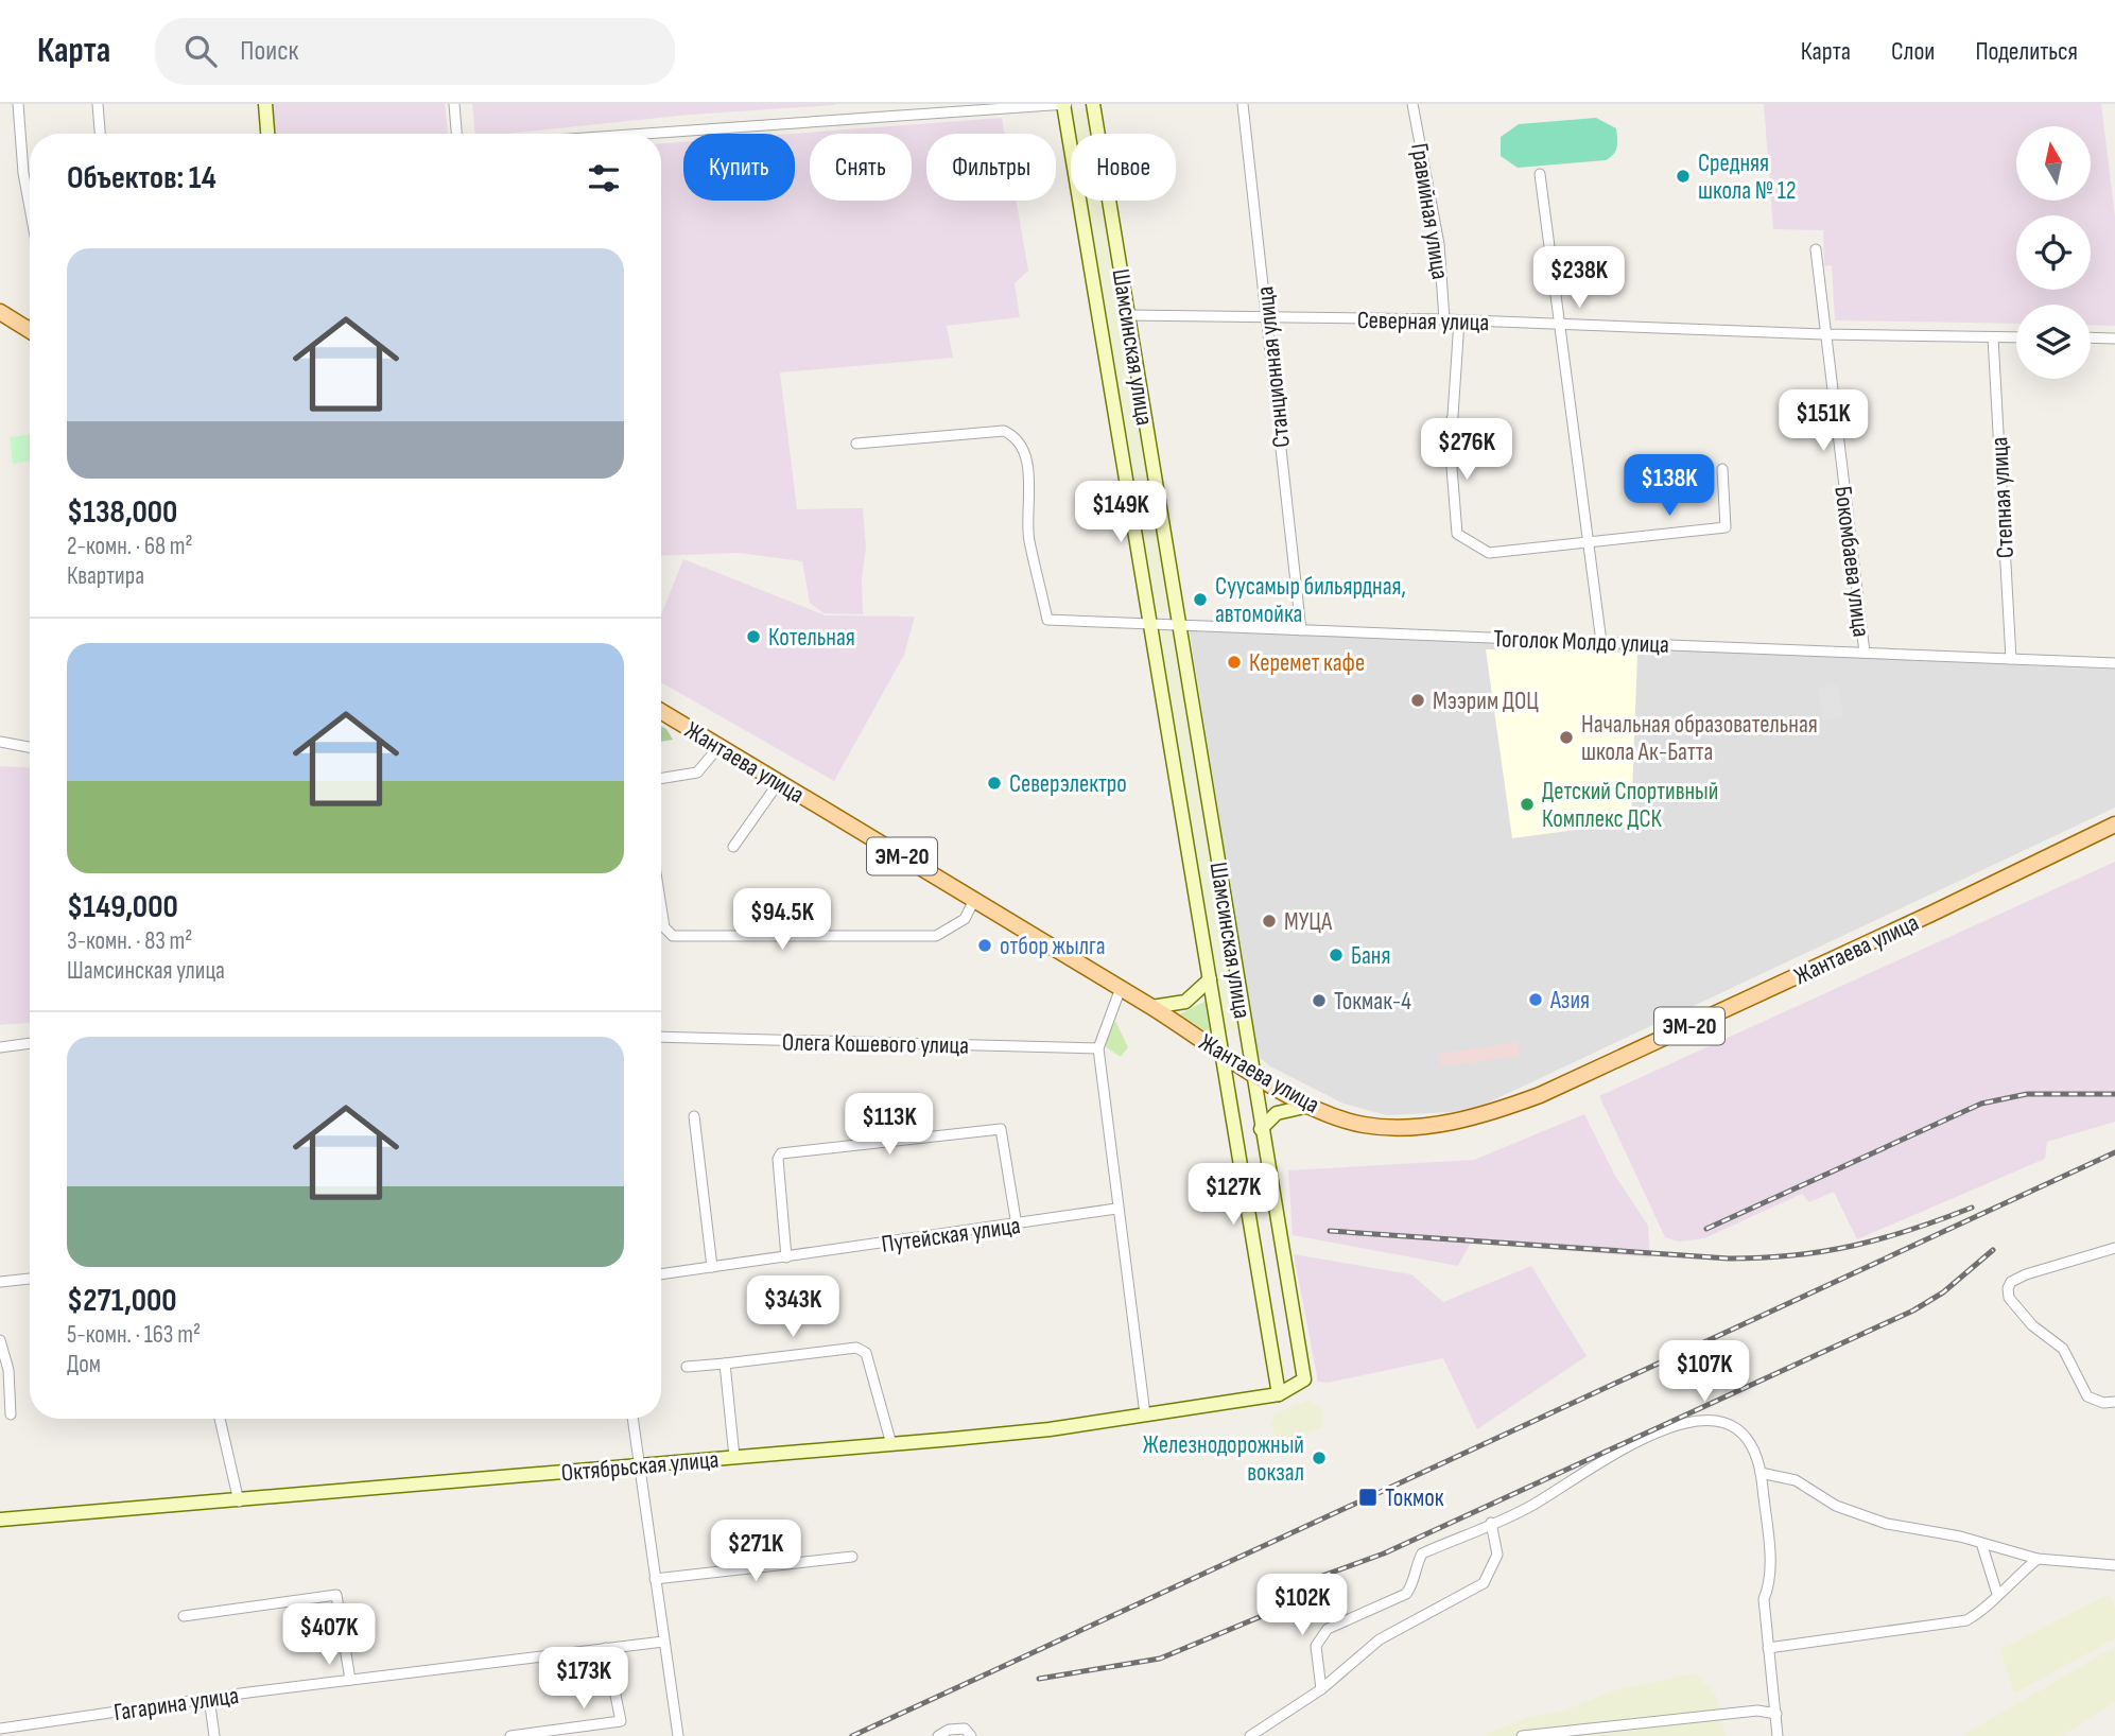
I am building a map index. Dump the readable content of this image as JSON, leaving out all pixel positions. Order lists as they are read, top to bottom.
{
  "streets": {
    "main road": ["Жантаева улица", "ЭМ-20"],
    "street": [
      "Гравийная улица",
      "Северная улица",
      "Шамсинская улица",
      "Станционная улица",
      "Степная улица",
      "Бокомбаева улица",
      "Тоголок Молдо улица",
      "Олега Кошевого улица",
      "Путейская улица",
      "Октябрьская улица",
      "Гагарина улица"
    ]
  },
  "crossings": [
    ["Гравийная улица", "Северная улица"],
    ["Северная улица", "Шамсинская улица"],
    ["Северная улица", "Станционная улица"],
    ["Северная улица", "Степная улица"],
    ["Северная улица", "Бокомбаева улица"],
    ["Шамсинская улица", "Тоголок Молдо улица"],
    ["Шамсинская улица", "Жантаева улица"],
    ["Шамсинская улица", "Октябрьская улица"],
    ["Станционная улица", "Тоголок Молдо улица"],
    ["Степная улица", "Тоголок Молдо улица"],
    ["Бокомбаева улица", "Тоголок Молдо улица"]
  ],
  "places": {
    "other": [
      "Средняя школа № 12",
      "Суусамыр бильярдная, автомойка",
      "Котельная",
      "Керемет кафе",
      "Мээрим ДОЦ",
      "Начальная образовательная школа Ак-Батта",
      "Северэлектро",
      "Детский Спортивный Комплекс ДСК",
      "МУЦА",
      "отбор жылга",
      "Баня",
      "Азия",
      "Токмак-4",
      "Железнодорожный вокзал"
    ],
    "transit": ["Токмок"]
  },
  "north": "top",
  "page": {
    "header": "Карта",
    "search": "Поиск",
    "nav": ["Карта", "Слои", "Поделиться"],
    "chip": [
      "Купить",
      "Снять",
      "Фильтры",
      "Новое"
    ],
    "heading": "Объектов: 14",
    "list": [
      {
        "name": "$138,000",
        "note": "2-комн. · 68 m² · Квартира"
      },
      {
        "name": "$149,000",
        "note": "3-комн. · 83 m² · Шамсинская улица"
      },
      {
        "name": "$271,000",
        "note": "5-комн. · 163 m² · Дом"
      }
    ],
    "price": [
      "$238K",
      "$151K",
      "$276K",
      "$138K",
      "$149K",
      "$94.5K",
      "$113K",
      "$127K",
      "$343K",
      "$107K",
      "$271K",
      "$102K",
      "$407K",
      "$173K"
    ]
  }
}
